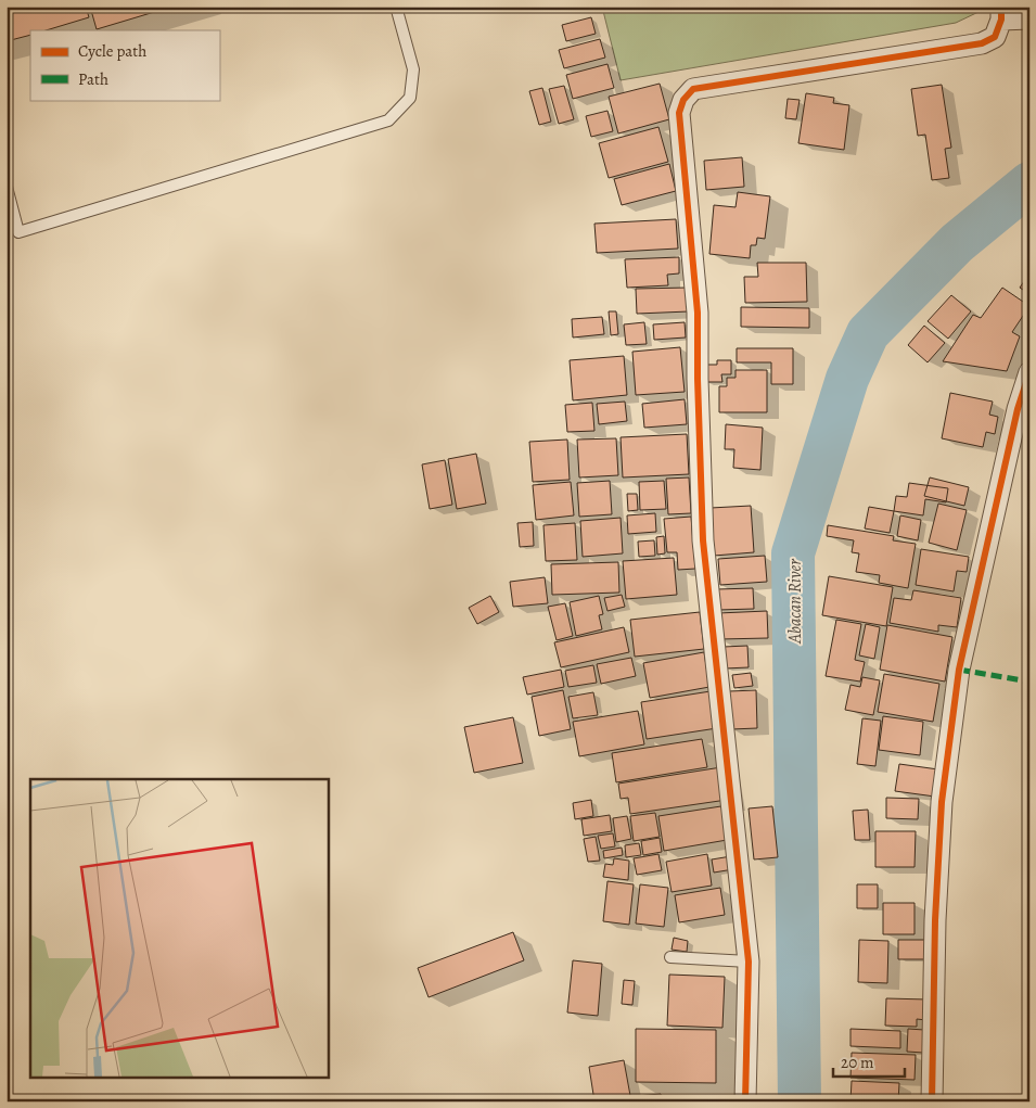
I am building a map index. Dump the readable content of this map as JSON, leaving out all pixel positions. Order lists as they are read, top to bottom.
{
  "water": ["Abacan River"],
  "legend": ["Cycle path", "Path"],
  "scale_bar": "20 m"
}
